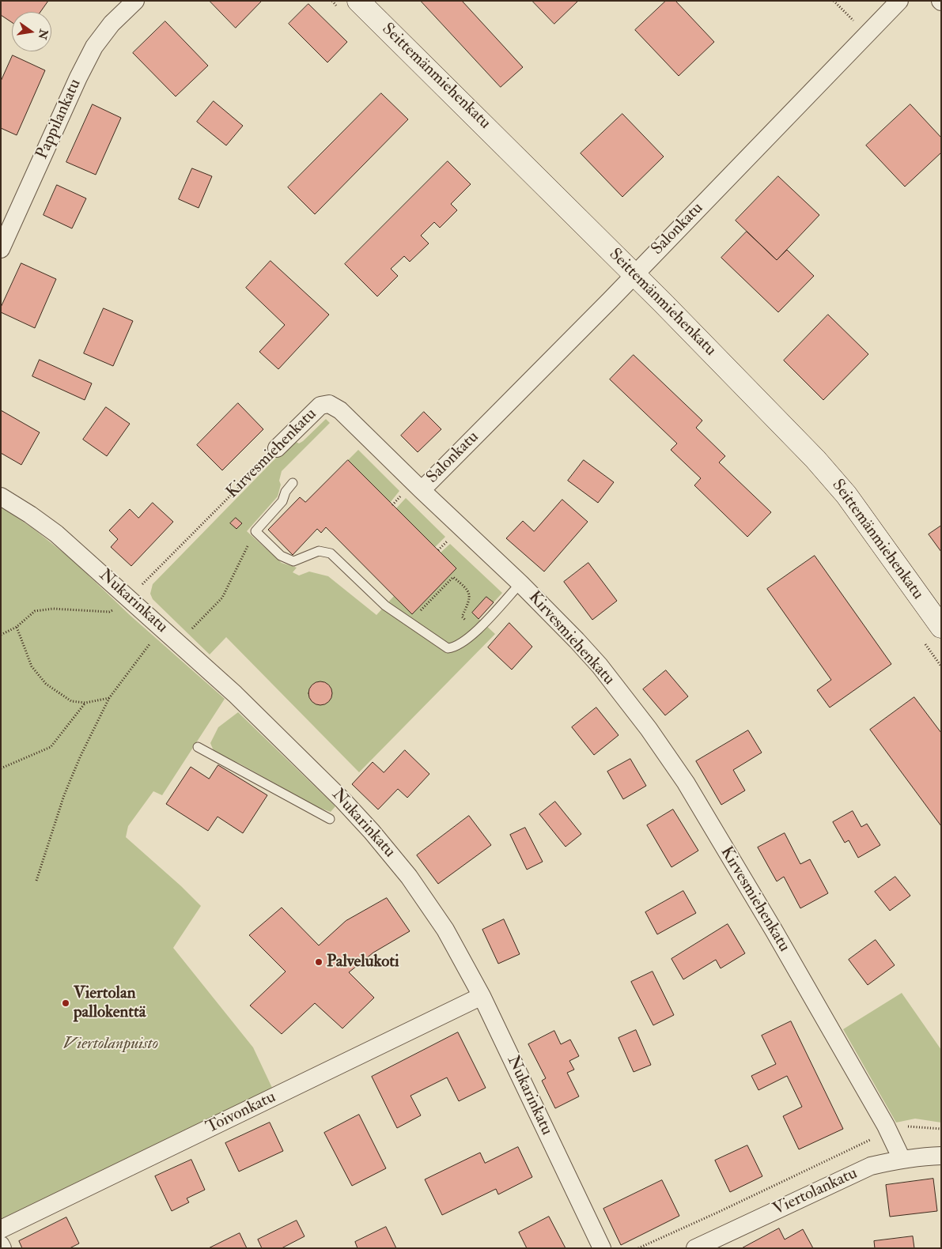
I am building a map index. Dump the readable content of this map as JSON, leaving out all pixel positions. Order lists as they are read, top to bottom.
{
  "streets": {
    "street": [
      "Seittemänmiehenkatu",
      "Pappilankatu",
      "Salonkatu",
      "Kirvesmiehenkatu",
      "Nukarinkatu",
      "Toivonkatu",
      "Viertolankatu"
    ]
  },
  "crossings": [
    ["Seittemänmiehenkatu", "Salonkatu"],
    ["Salonkatu", "Kirvesmiehenkatu"],
    ["Kirvesmiehenkatu", "Nukarinkatu"],
    ["Kirvesmiehenkatu", "Viertolankatu"],
    ["Nukarinkatu", "Toivonkatu"]
  ],
  "parks": ["Viertolanpuisto"],
  "places": ["Palvelukoti", "Viertolan pallokenttä"],
  "north": "right"
}
